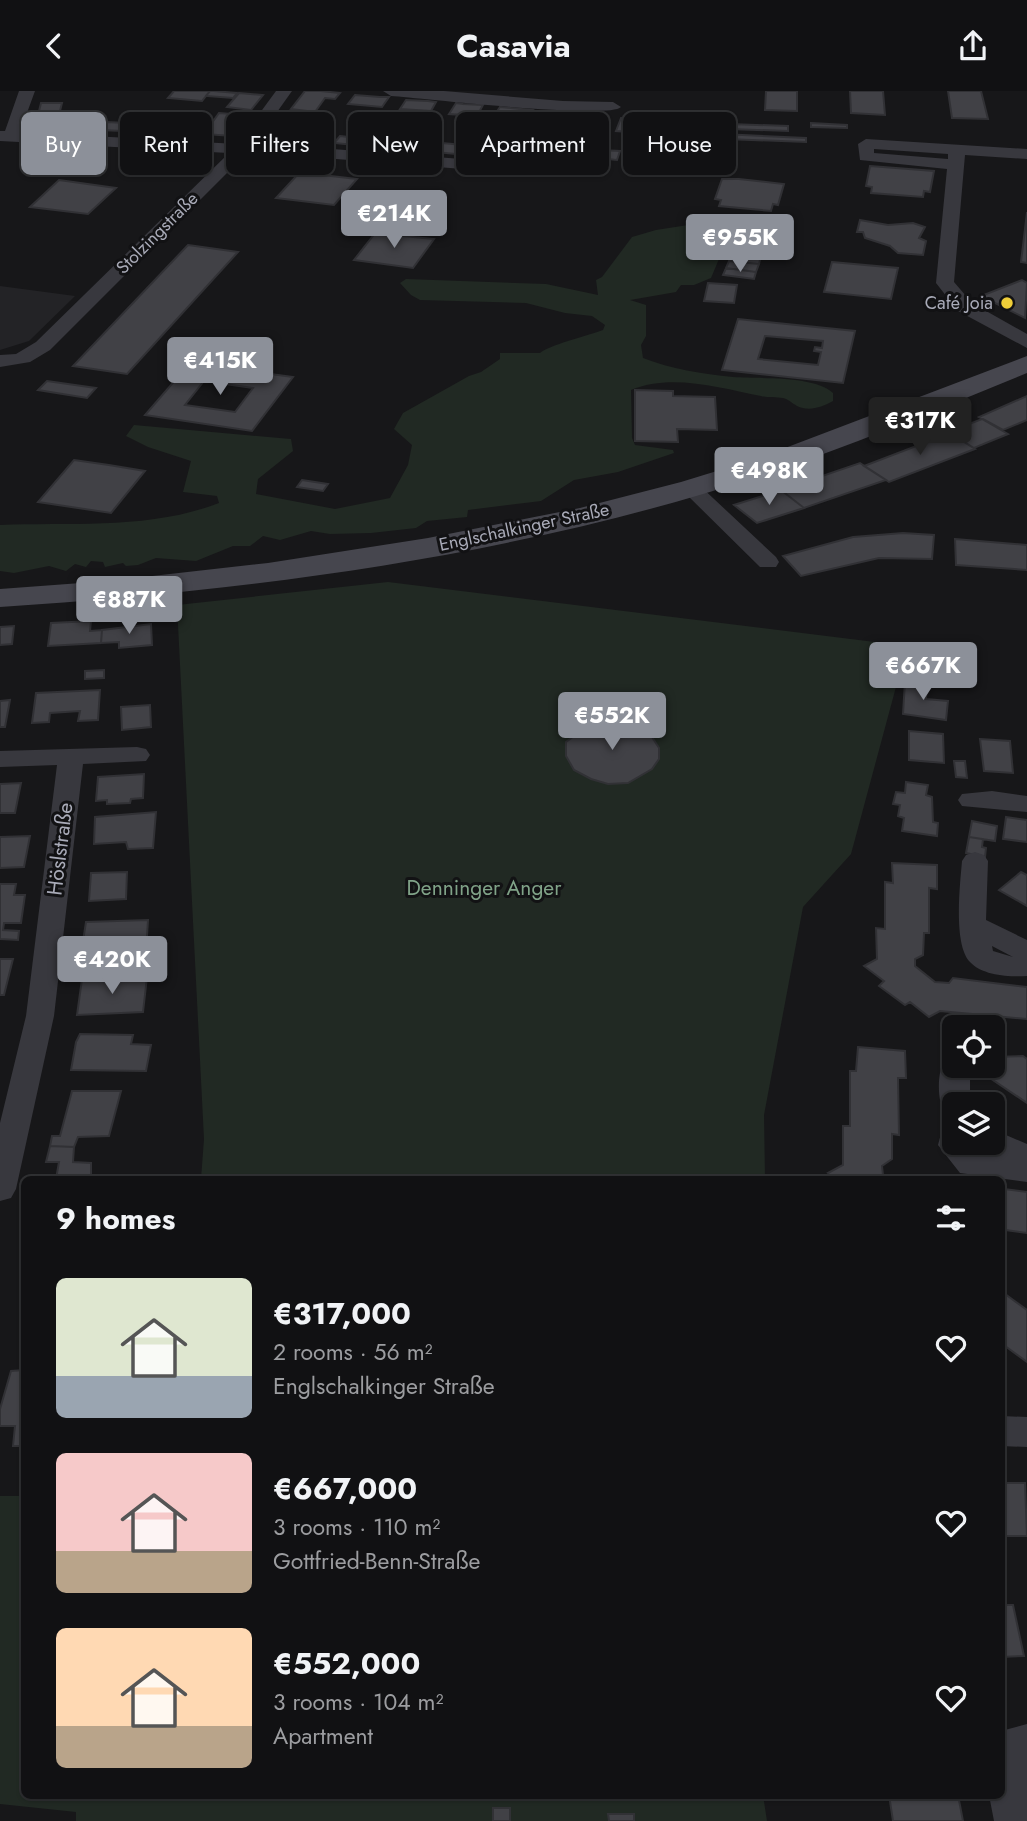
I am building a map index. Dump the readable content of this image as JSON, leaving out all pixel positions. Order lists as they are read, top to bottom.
{
  "streets": {
    "main road": ["Englschalkinger Straße"],
    "street": ["Stolzingstraße", "Höslstraße"]
  },
  "parks": ["Denninger Anger"],
  "places": ["Café Joia"],
  "page": {
    "header": "Casavia",
    "chip": [
      "Buy",
      "Rent",
      "Filters",
      "New",
      "Apartment",
      "House"
    ],
    "price": [
      "€214K",
      "€955K",
      "€415K",
      "€317K",
      "€498K",
      "€887K",
      "€667K",
      "€552K",
      "€420K"
    ],
    "heading": "9 homes",
    "list": [
      {
        "name": "€317,000",
        "note": "2 rooms · 56 m² · Englschalkinger Straße"
      },
      {
        "name": "€667,000",
        "note": "3 rooms · 110 m² · Gottfried-Benn-Straße"
      },
      {
        "name": "€552,000",
        "note": "3 rooms · 104 m² · Apartment"
      }
    ]
  }
}
